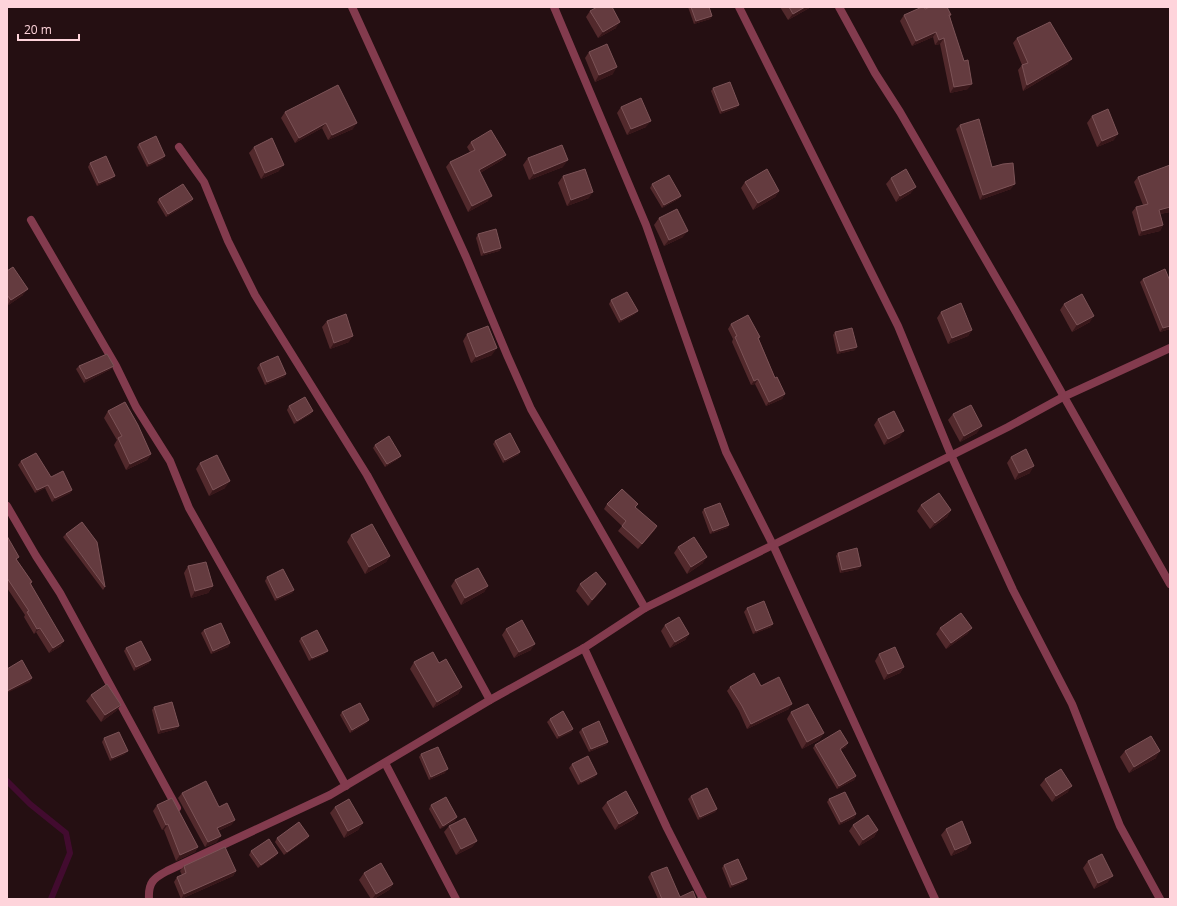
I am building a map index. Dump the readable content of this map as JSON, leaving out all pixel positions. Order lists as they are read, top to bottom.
{
  "scale_bar": "20 m"
}
